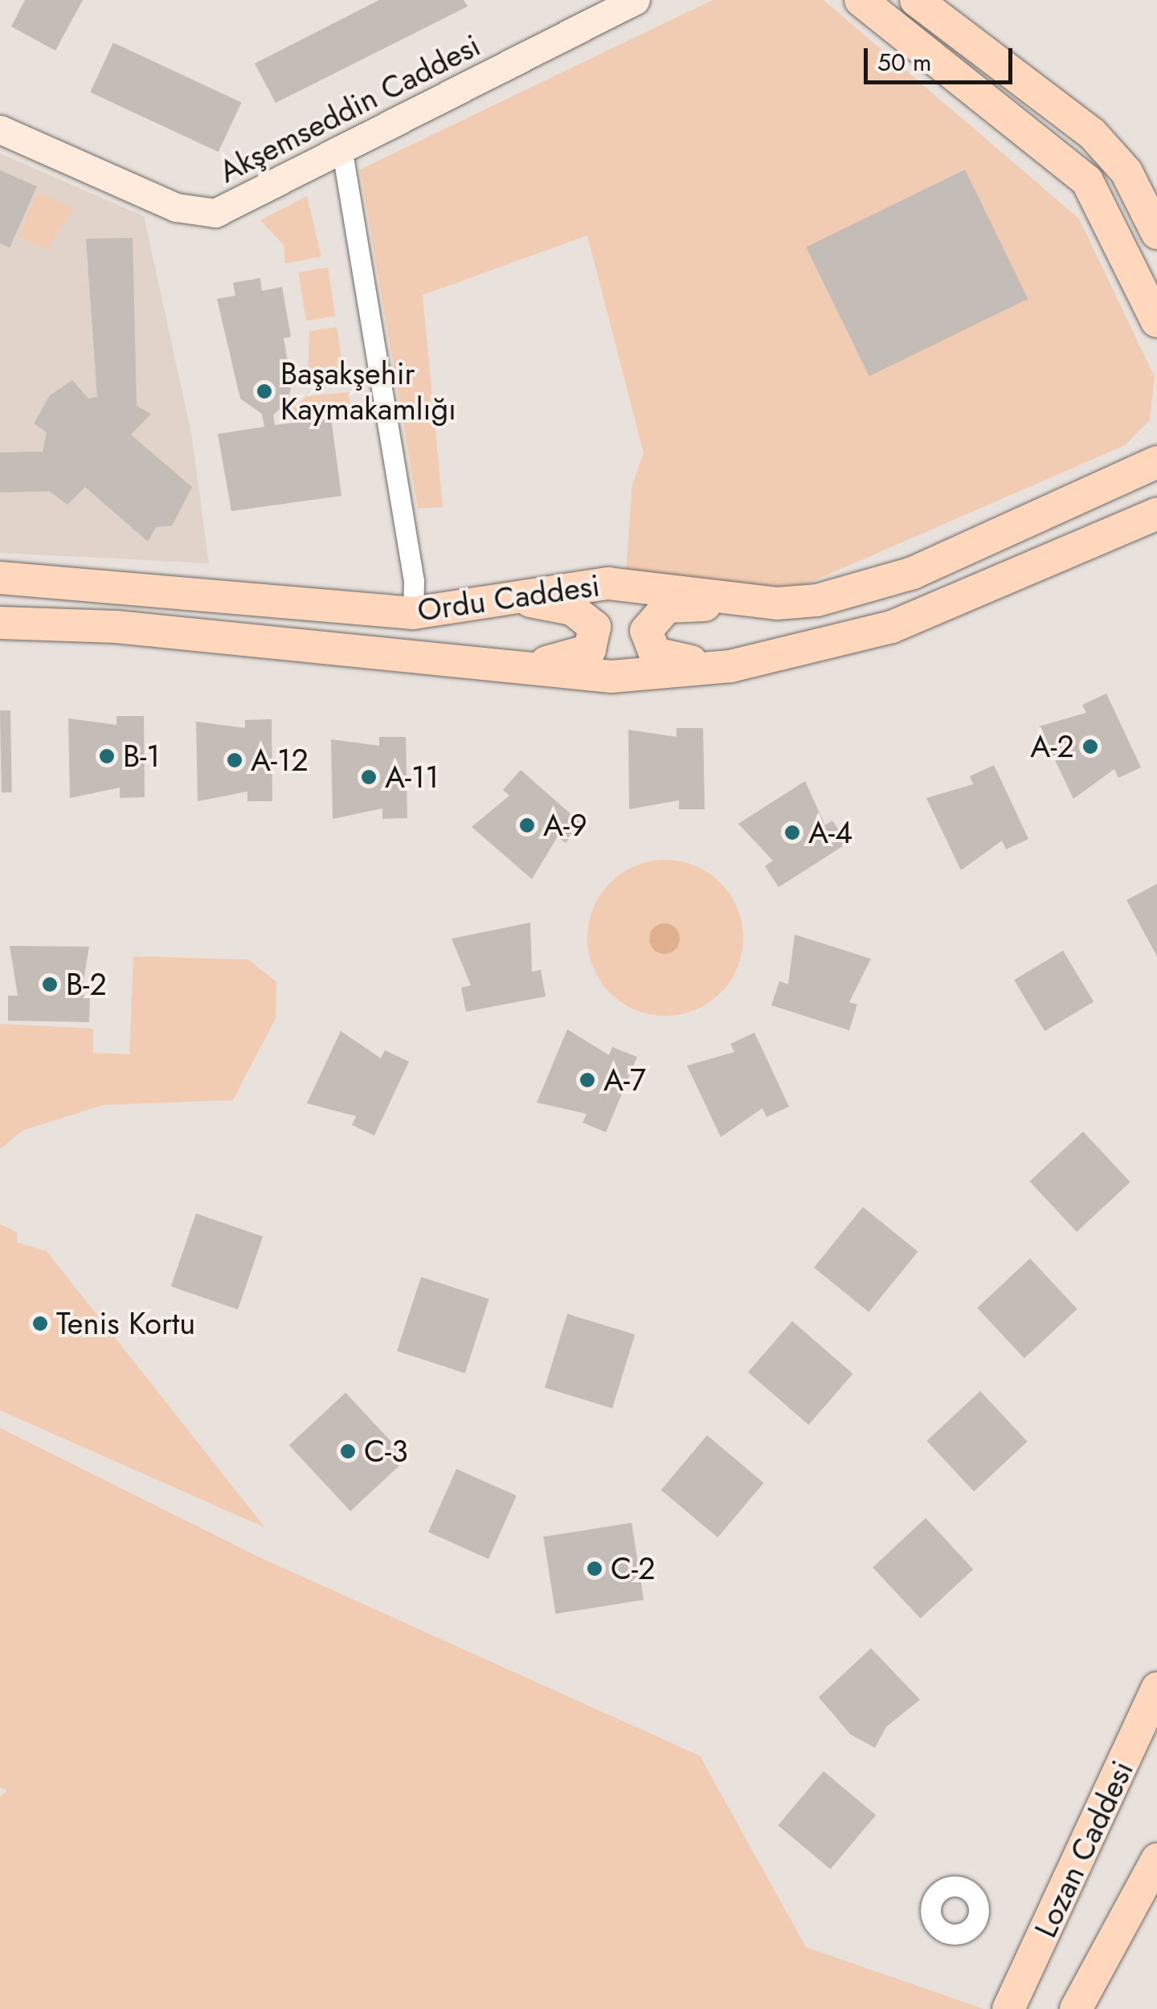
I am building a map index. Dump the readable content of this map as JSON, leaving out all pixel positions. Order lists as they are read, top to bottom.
{
  "streets": {
    "main road": ["Ordu Caddesi", "Lozan Caddesi"],
    "street": ["Akşemseddin Caddesi"]
  },
  "places": [
    "Başakşehir Kaymakamlığı",
    "A-2",
    "B-1",
    "A-12",
    "A-11",
    "A-9",
    "A-4",
    "B-2",
    "A-7",
    "Tenis Kortu",
    "C-3",
    "C-2"
  ],
  "scale_bar": "50 m"
}
